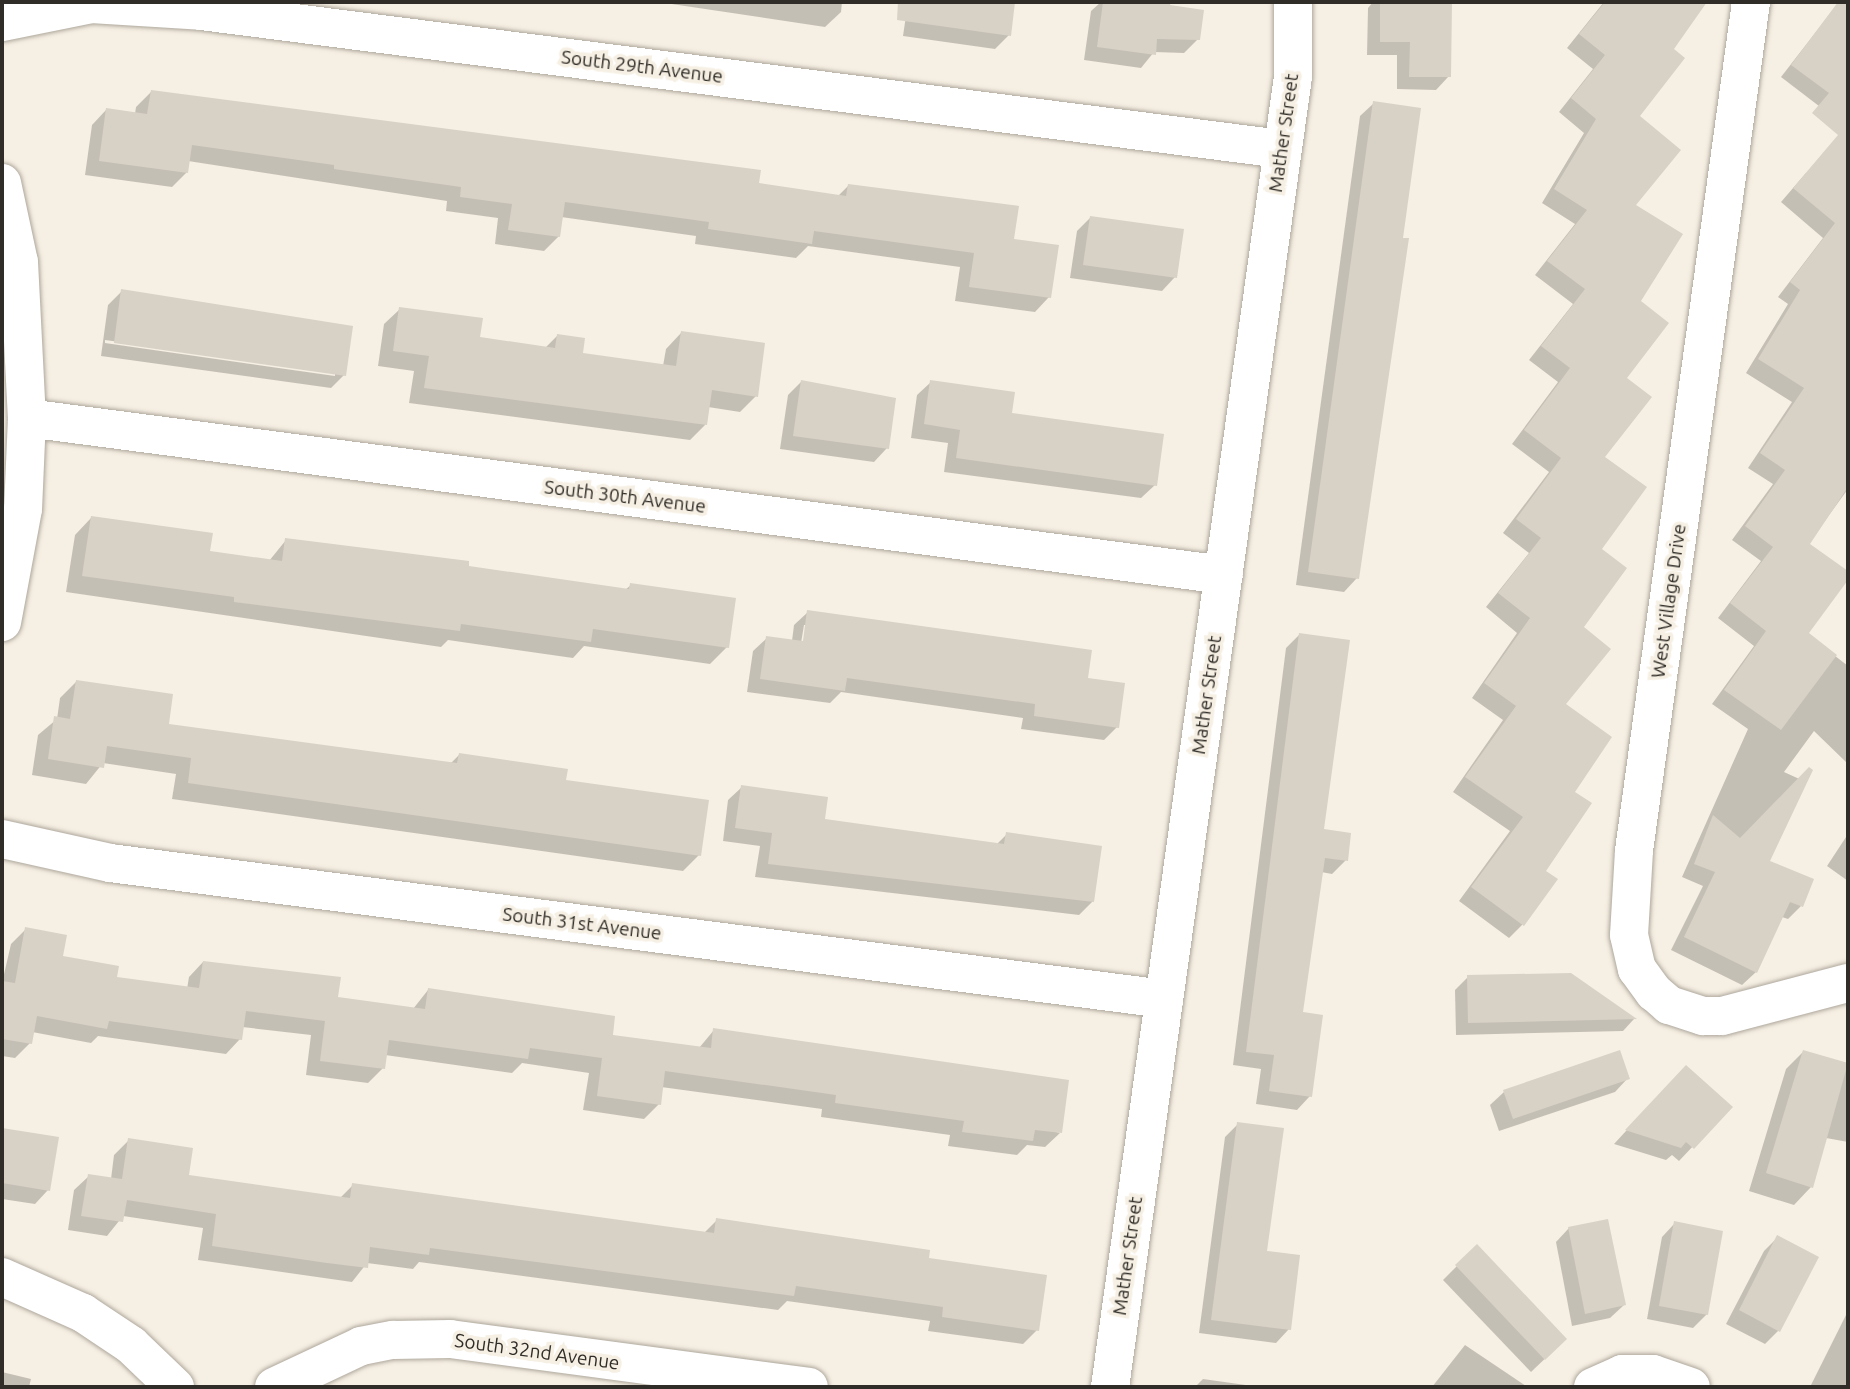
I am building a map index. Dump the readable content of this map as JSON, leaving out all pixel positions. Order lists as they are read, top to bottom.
{
  "streets": {
    "street": [
      "South 29th Avenue",
      "Mather Street",
      "South 30th Avenue",
      "West Village Drive",
      "South 31st Avenue",
      "South 32nd Avenue"
    ]
  },
  "crossings": [
    ["South 29th Avenue", "Mather Street"],
    ["Mather Street", "South 30th Avenue"],
    ["Mather Street", "South 31st Avenue"]
  ]
}
